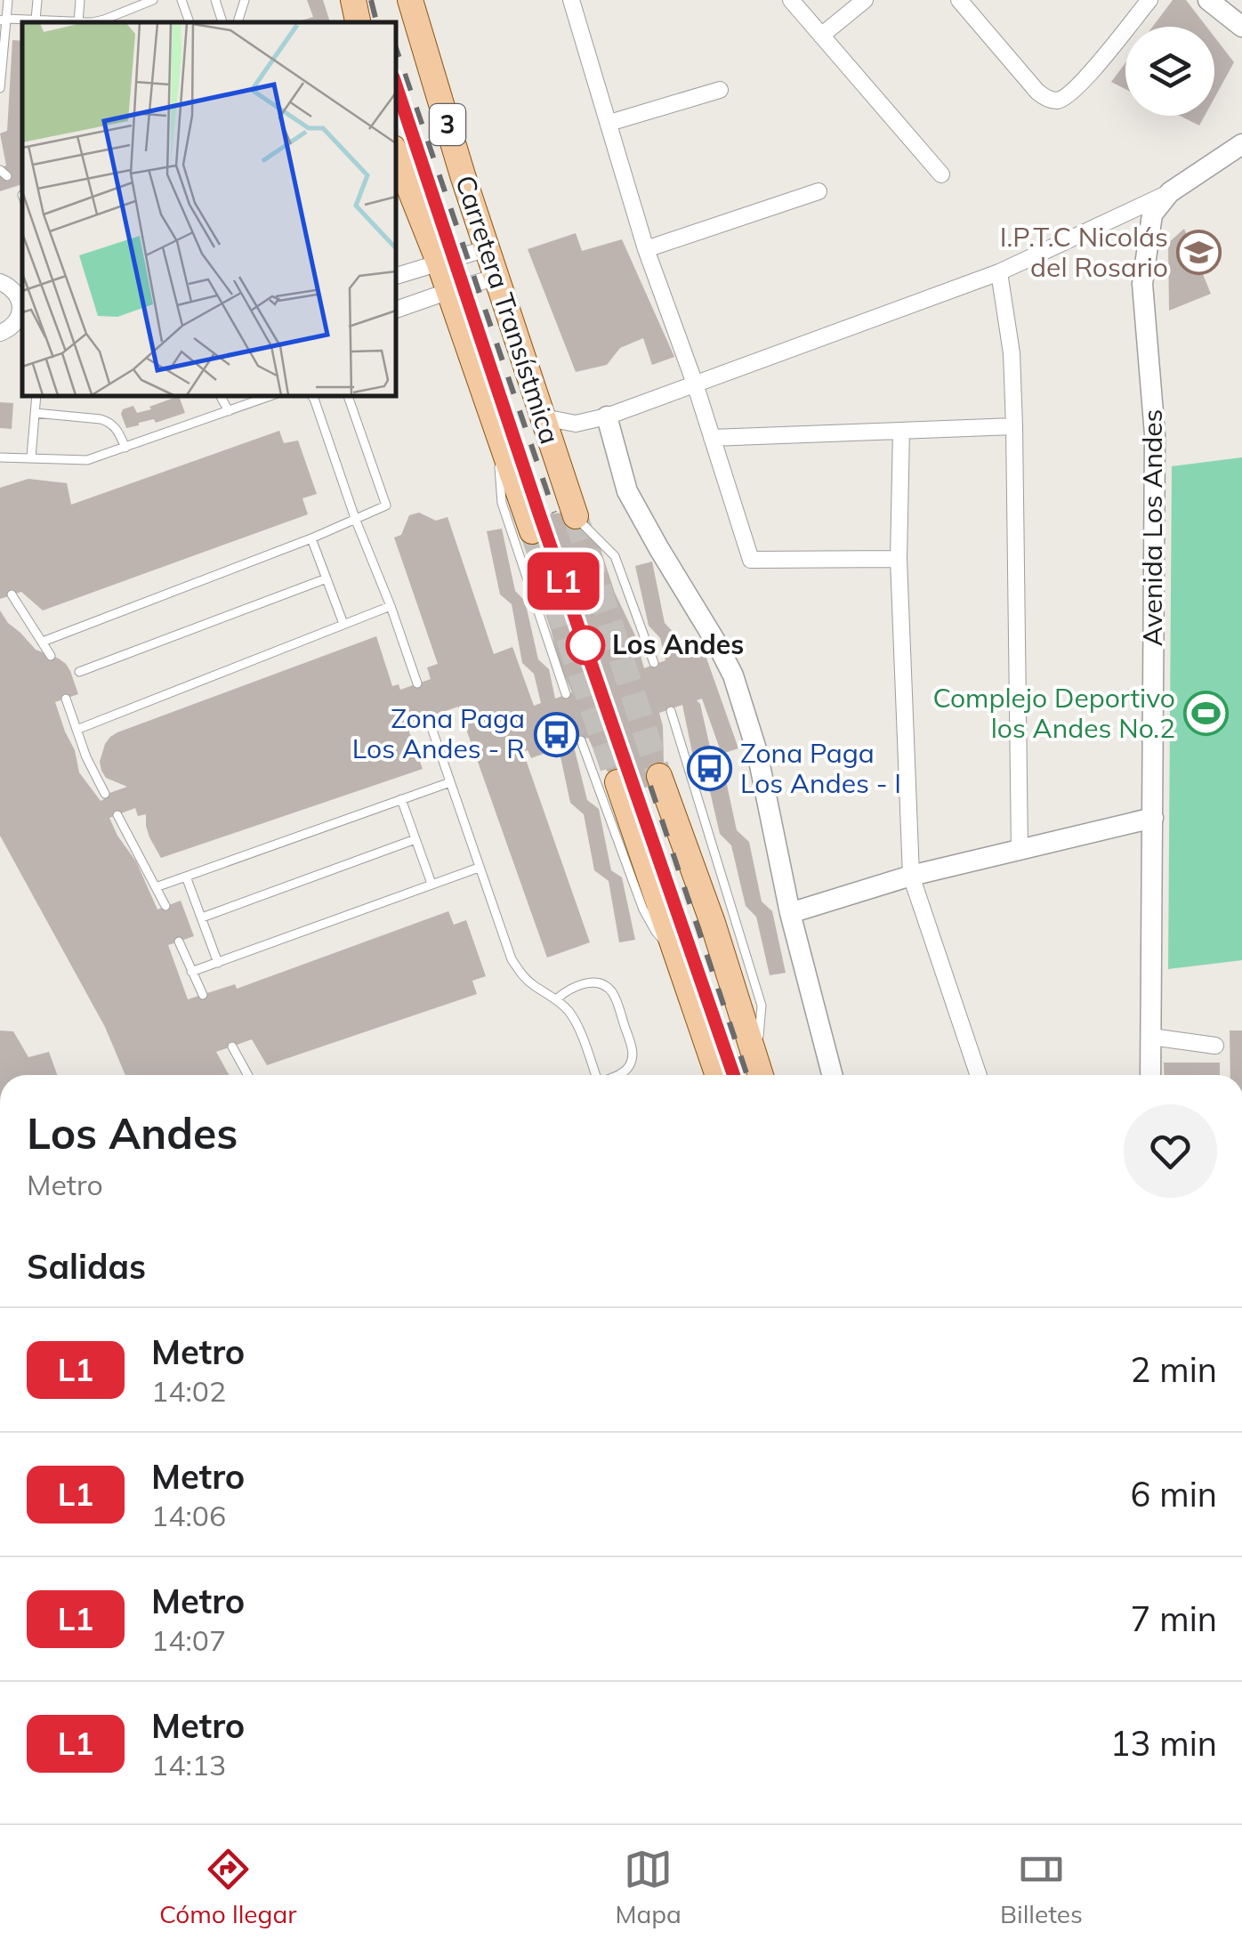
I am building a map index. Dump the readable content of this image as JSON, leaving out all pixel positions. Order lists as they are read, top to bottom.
{
  "streets": {
    "main road": ["3", "Carretera Transístmica"],
    "street": ["Avenida Los Andes"]
  },
  "places": {
    "school or university": ["I.P.T.C Nicolás del Rosario"],
    "other": ["Los Andes"],
    "sports": ["Complejo Deportivo los Andes No.2"],
    "bus stop": ["Zona Paga Los Andes - R", "Zona Paga Los Andes - I"]
  },
  "lines": ["metro line L1"],
  "page": {
    "on_map": "L1",
    "heading": [
      ["Los Andes", "Metro"],
      "Salidas"
    ],
    "list": [
      {
        "mark": "L1",
        "name": "Metro",
        "note": "14:02",
        "value": "2 min"
      },
      {
        "mark": "L1",
        "name": "Metro",
        "note": "14:06",
        "value": "6 min"
      },
      {
        "mark": "L1",
        "name": "Metro",
        "note": "14:07",
        "value": "7 min"
      },
      {
        "mark": "L1",
        "name": "Metro",
        "note": "14:13",
        "value": "13 min"
      }
    ],
    "tabs": ["Cómo llegar", "Mapa", "Billetes"]
  }
}
